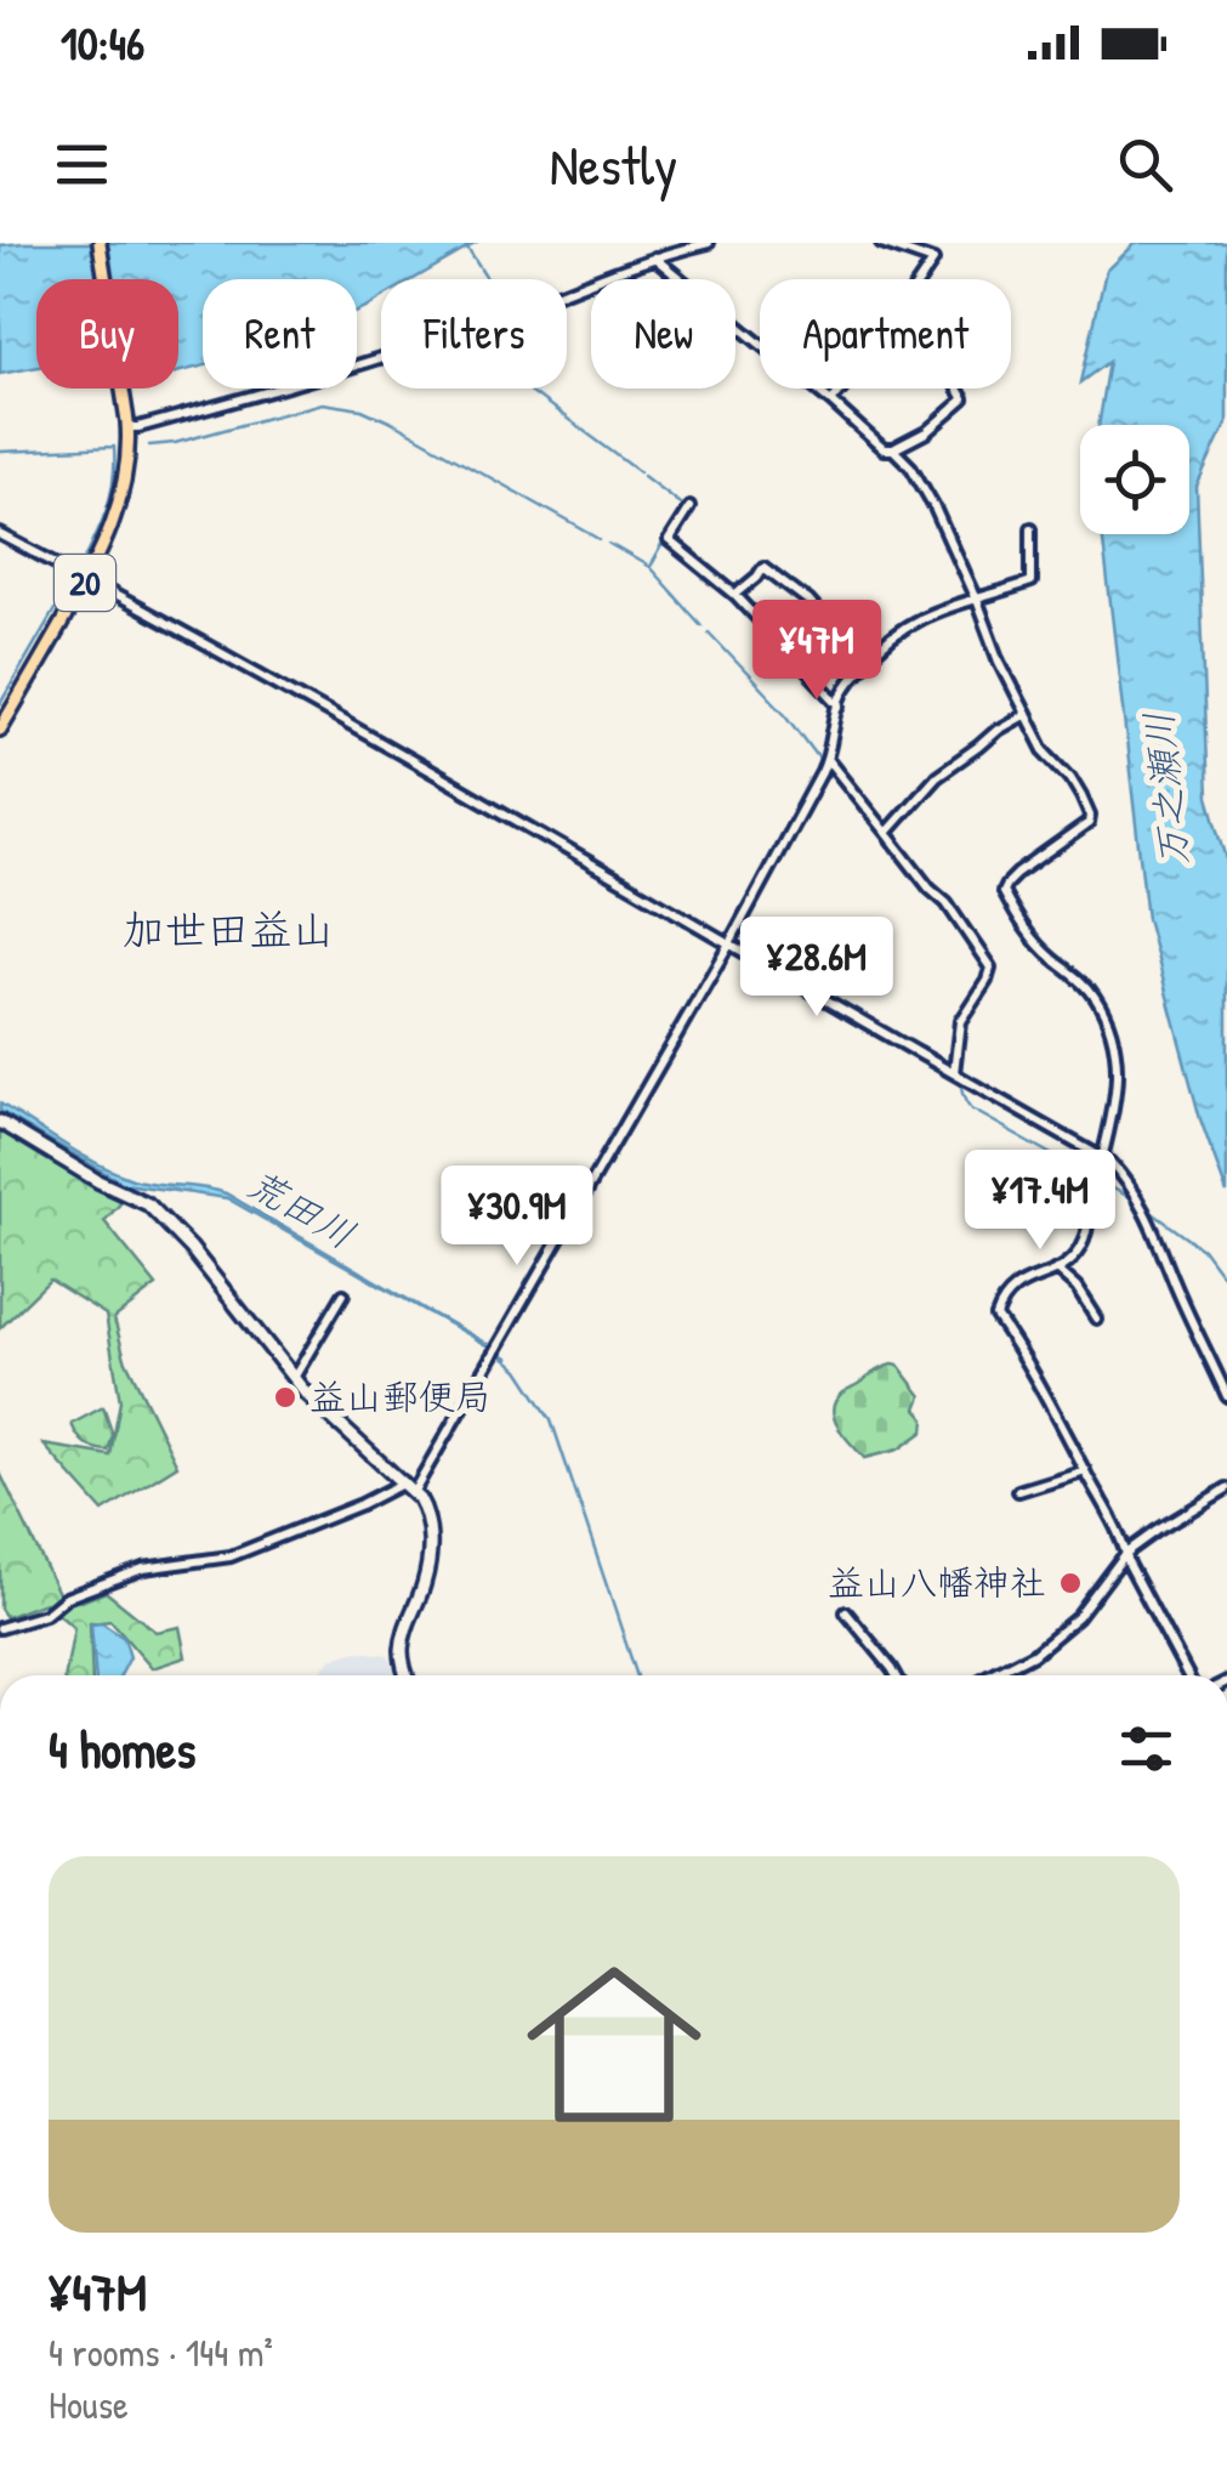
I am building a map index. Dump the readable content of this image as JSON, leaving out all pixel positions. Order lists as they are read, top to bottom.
{
  "streets": {
    "main road": ["20"]
  },
  "districts": ["加世田益山"],
  "water": ["万之瀬川", "荒田川"],
  "places": ["益山郵便局", "益山八幡神社"],
  "page": {
    "status": "10:46",
    "header": "Nestly",
    "chip": [
      "Buy",
      "Rent",
      "Filters",
      "New",
      "Apartment"
    ],
    "price": [
      "¥47M",
      "¥28.6M",
      "¥17.4M",
      "¥30.9M"
    ],
    "heading": "4 homes",
    "list": [
      {
        "name": "¥47M",
        "note": "4 rooms · 144 m² · House"
      }
    ]
  }
}
